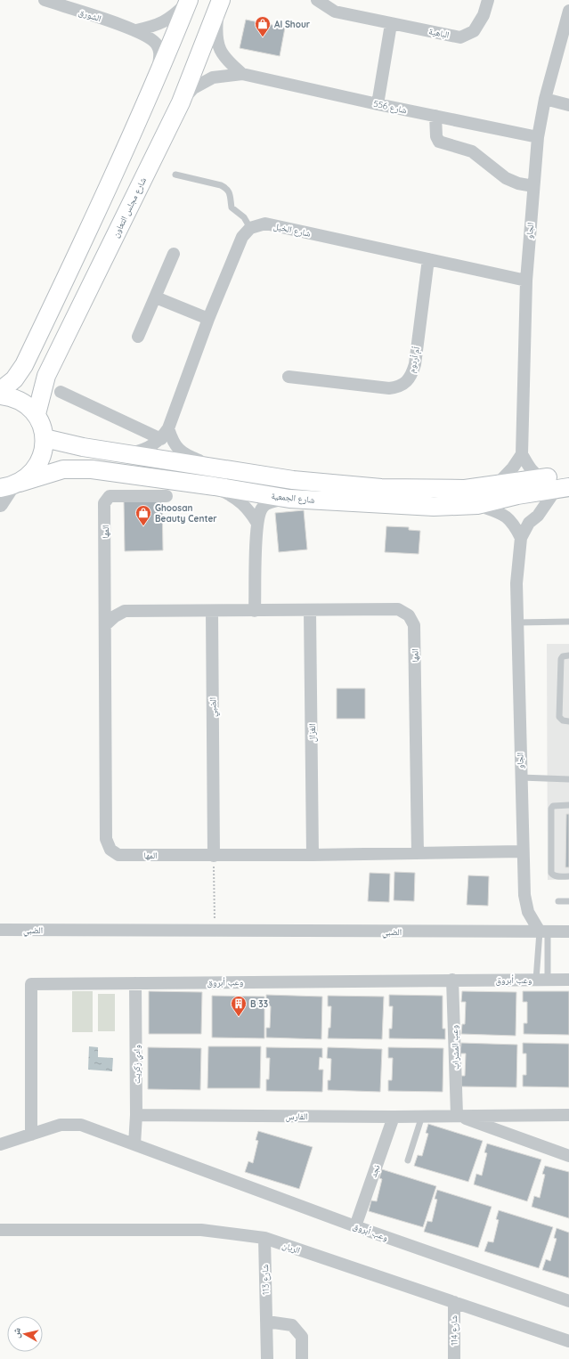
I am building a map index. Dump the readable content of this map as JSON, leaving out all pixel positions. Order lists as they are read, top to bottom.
{
  "streets": {
    "main road": ["شارع مجلس التعاون", "شارع الجمعية"],
    "street": [
      "الشورق",
      "الباهية",
      "شارع 556",
      "شارع الخيل",
      "الجاو",
      "أم أردوم",
      "المها",
      "الضبي",
      "الغزال",
      "وعب أبروق",
      "وعب المشراب",
      "وادي زكريت",
      "الفارس",
      "نجد",
      "الريان",
      "شارع 113",
      "شارع 114"
    ]
  },
  "crossings": [
    ["شارع 556", "شارع مجلس التعاون"],
    ["شارع 556", "الجاو"],
    ["شارع الخيل", "الجاو"],
    ["شارع الخيل", "أم أردوم"],
    ["الجاو", "شارع الجمعية"],
    ["الجاو", "المها"],
    ["الجاو", "الضبي"],
    ["المها", "الضبي"],
    ["المها", "الغزال"],
    ["وعب أبروق", "وعب المشراب"],
    ["وعب أبروق", "وادي زكريت"],
    ["وعب أبروق", "نجد"],
    ["وعب المشراب", "الفارس"],
    ["وادي زكريت", "الفارس"],
    ["الفارس", "نجد"],
    ["الريان", "شارع 113"],
    ["الريان", "شارع 114"]
  ],
  "places": {
    "shop": ["Al Shour", "Ghoosan Beauty Center"],
    "building": ["B 33"]
  },
  "north": "left"
}
